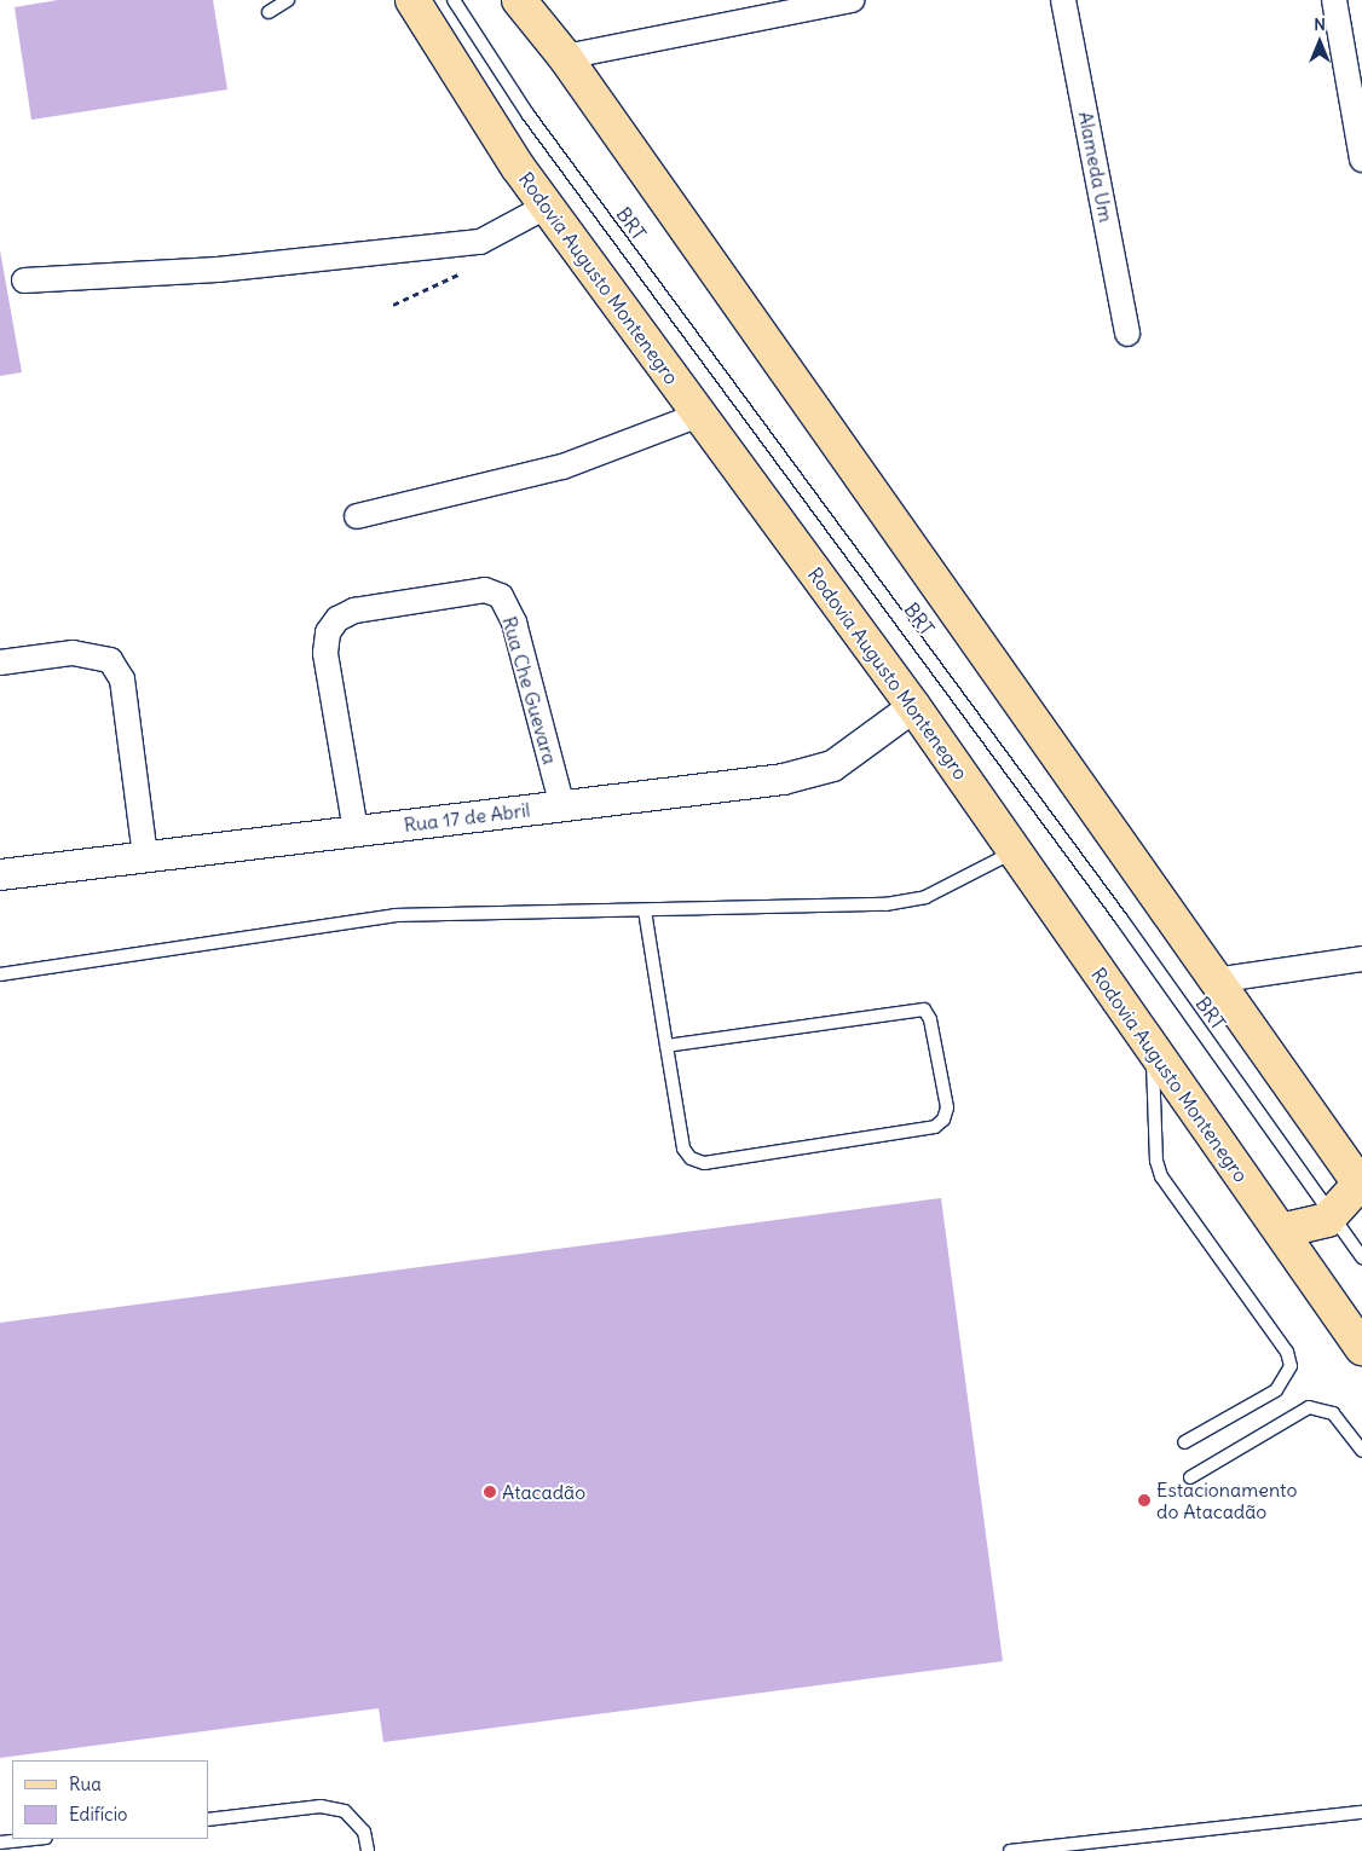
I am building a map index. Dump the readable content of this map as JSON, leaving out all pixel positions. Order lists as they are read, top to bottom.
{
  "streets": {
    "main road": ["Rodovia Augusto Montenegro"],
    "street": ["Alameda Um", "Rua Che Guevara", "Rua 17 de Abril"],
    "lane": ["BRT"]
  },
  "crossings": [
    ["Rodovia Augusto Montenegro", "Rua 17 de Abril"],
    ["Rua Che Guevara", "Rua 17 de Abril"]
  ],
  "places": ["Atacadão", "Estacionamento do Atacadão"],
  "legend": ["Rua", "Edifício"],
  "north": "top"
}
